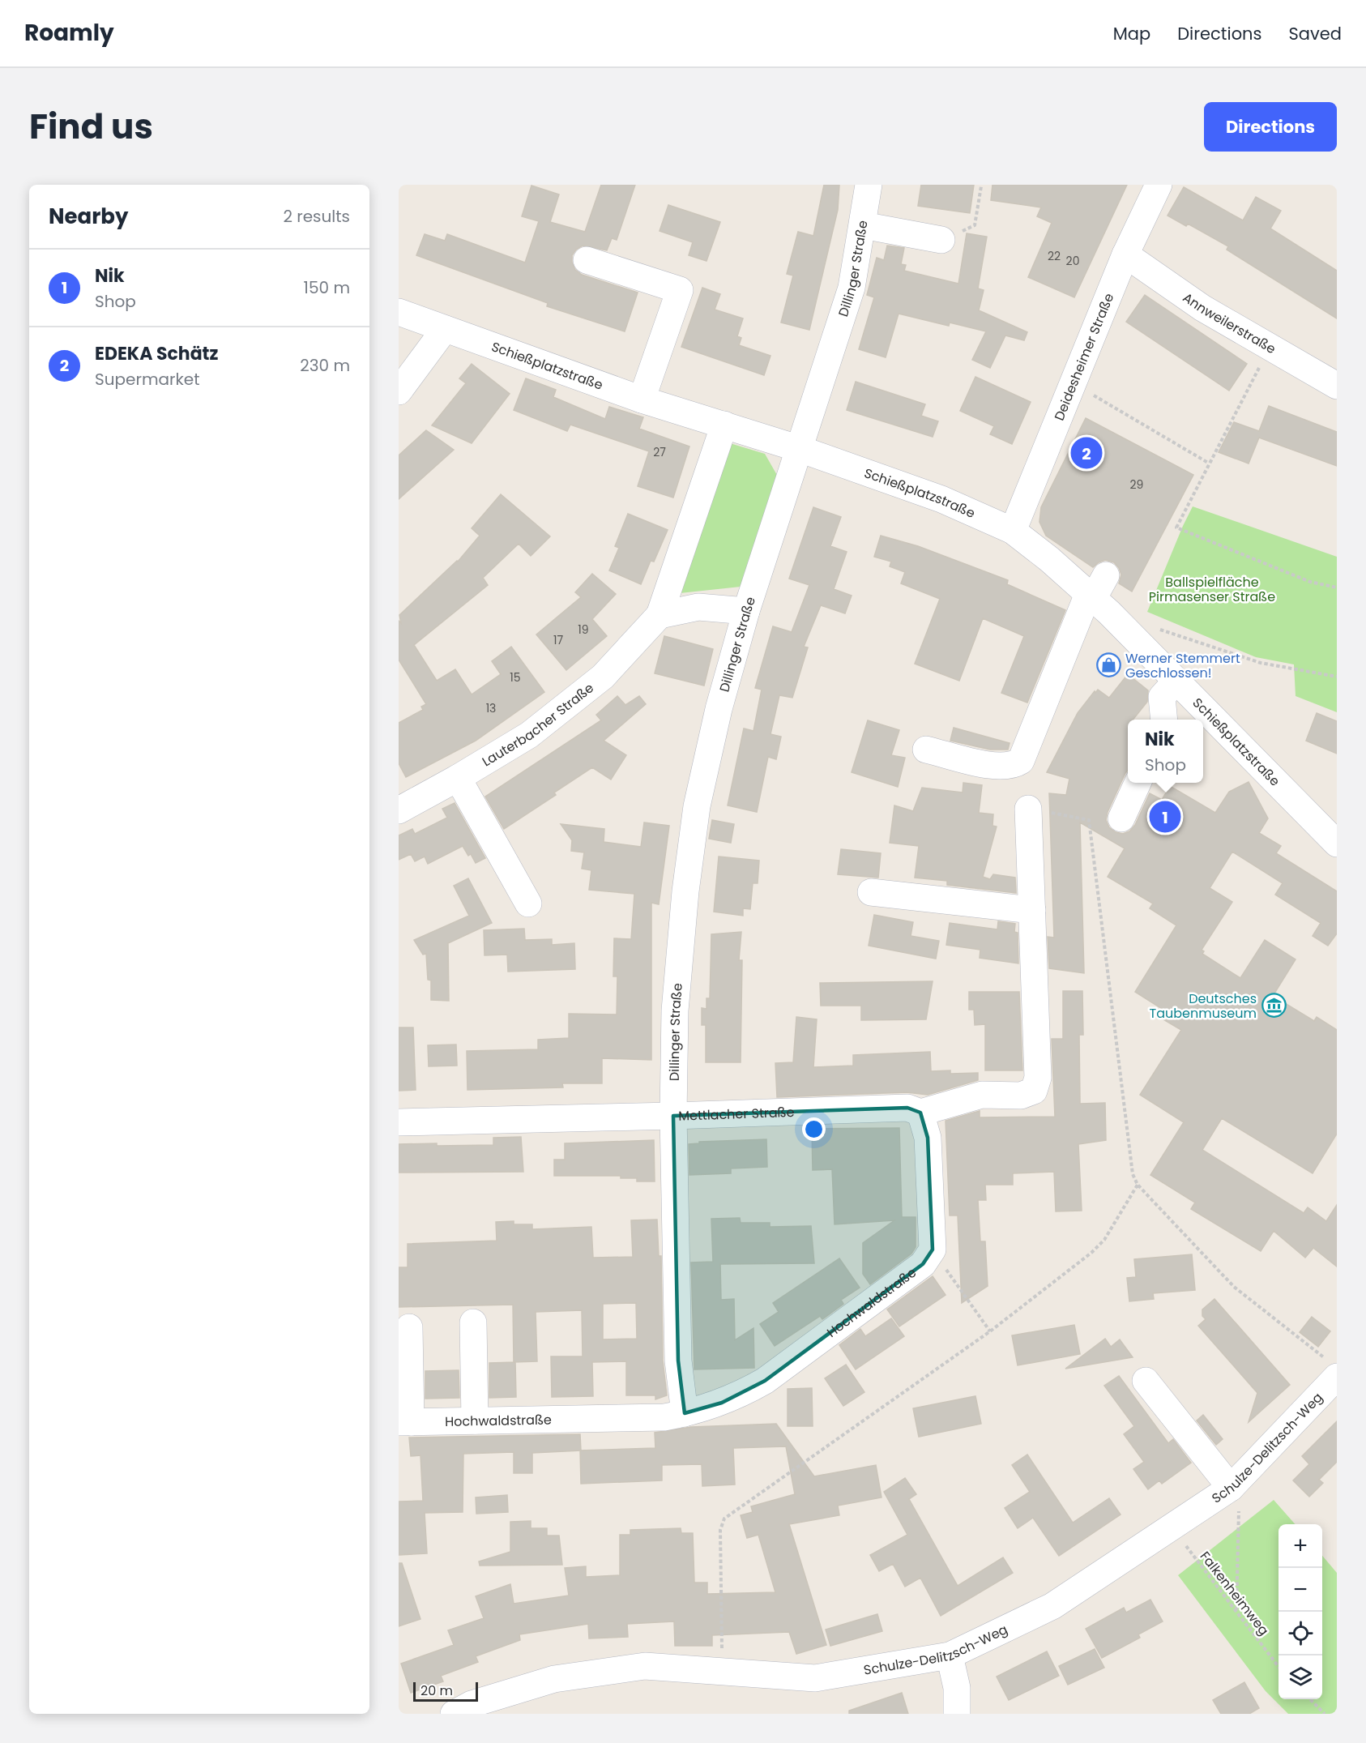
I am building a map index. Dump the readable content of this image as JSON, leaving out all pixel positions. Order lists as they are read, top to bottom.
{
  "streets": {
    "street": [
      "Dillinger Straße",
      "Annweilerstraße",
      "Deidesheimer Straße",
      "Schießplatzstraße",
      "Lauterbacher Straße",
      "Mettlacher Straße",
      "Hochwaldstraße",
      "Schulze-Delitzsch-Weg"
    ],
    "path": ["Falkenheimweg"]
  },
  "crossings": [
    ["Dillinger Straße", "Schießplatzstraße"],
    ["Dillinger Straße", "Mettlacher Straße"],
    ["Annweilerstraße", "Deidesheimer Straße"],
    ["Deidesheimer Straße", "Schießplatzstraße"],
    ["Schießplatzstraße", "Lauterbacher Straße"],
    ["Schulze-Delitzsch-Weg", "Falkenheimweg"]
  ],
  "parks": ["Ballspielfläche Pirmasenser Straße"],
  "places": {
    "shop": ["Werner Stemmert Geschlossen!"],
    "museum": ["Deutsches Taubenmuseum"]
  },
  "house_numbers": [
    "22",
    "20",
    "27",
    "29",
    "19",
    "17",
    "15",
    "13"
  ],
  "scale_bar": "20 m",
  "page": {
    "header": "Roamly",
    "nav": ["Map", "Directions", "Saved"],
    "title": "Find us",
    "buttons": "Directions",
    "heading": ["Nearby", "2 results"],
    "list": [
      {
        "mark": "1",
        "name": "Nik",
        "note": "Shop",
        "value": "150 m"
      },
      {
        "mark": "2",
        "name": "EDEKA Schätz",
        "note": "Supermarket",
        "value": "230 m"
      }
    ],
    "pins": ["2", "1"],
    "popup": ["Nik", "Shop"],
    "map_buttons": ["+", "−"],
    "scale": "20 m"
  }
}
